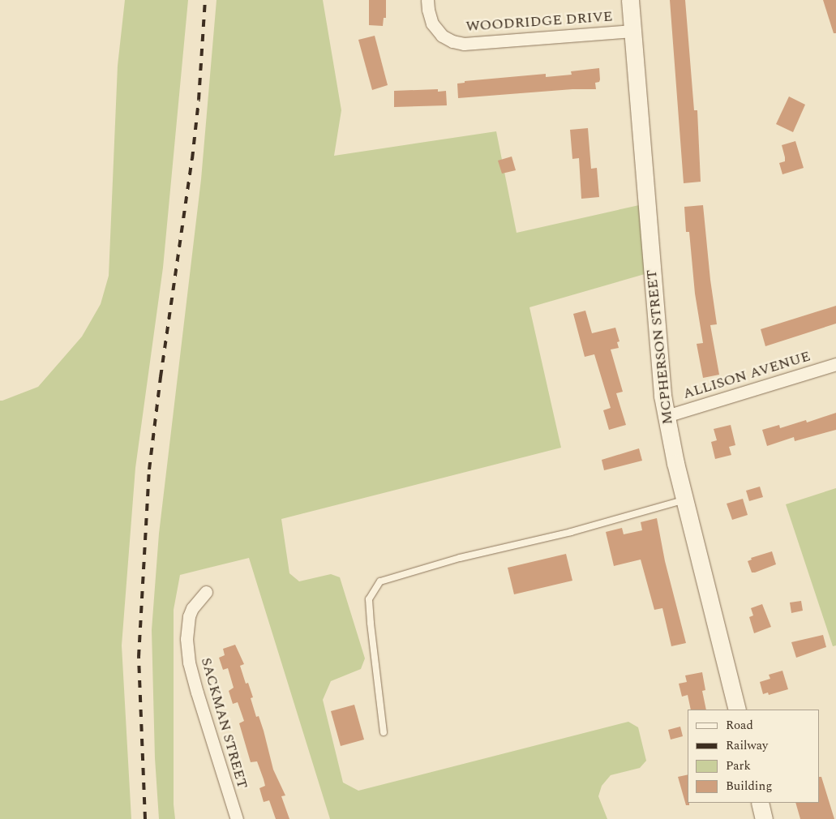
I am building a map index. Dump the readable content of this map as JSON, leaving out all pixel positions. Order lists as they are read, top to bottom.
{
  "streets": {
    "street": [
      "WOODRIDGE DRIVE",
      "MCPHERSON STREET",
      "ALLISON AVENUE",
      "SACKMAN STREET"
    ]
  },
  "crossings": [
    ["WOODRIDGE DRIVE", "MCPHERSON STREET"],
    ["MCPHERSON STREET", "ALLISON AVENUE"]
  ],
  "legend": [
    "Road",
    "Railway",
    "Park",
    "Building"
  ]
}
